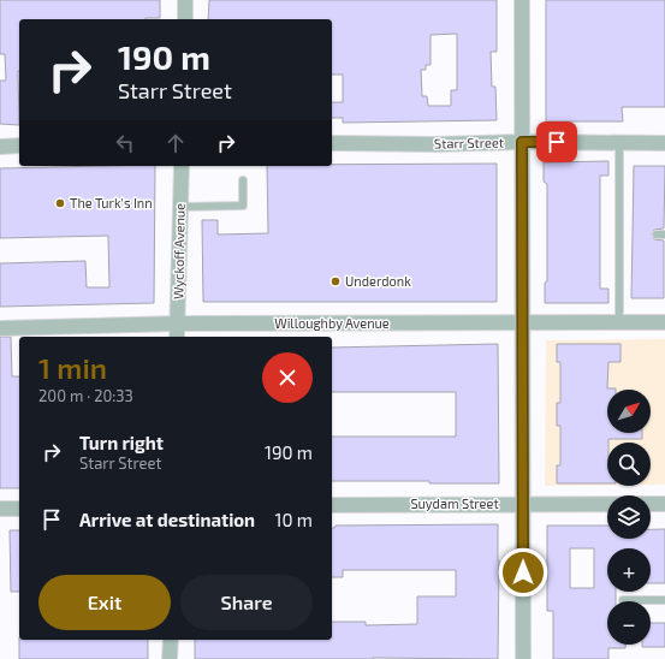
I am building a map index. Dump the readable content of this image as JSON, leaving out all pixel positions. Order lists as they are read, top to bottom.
{
  "streets": {
    "street": [
      "Starr Street",
      "Wyckoff Avenue",
      "Willoughby Avenue",
      "Suydam Street"
    ]
  },
  "crossings": [
    ["Wyckoff Avenue", "Willoughby Avenue"]
  ],
  "places": ["The Turk's Inn", "Underdonk"],
  "north": "top right",
  "page": {
    "turn": ["190 m", "Starr Street"],
    "heading": ["1 min", "200 m · 20:33"],
    "map_buttons": ["+", "−"],
    "list": [
      {
        "name": "Turn right",
        "note": "Starr Street",
        "value": "190 m"
      },
      {
        "name": "Arrive at destination",
        "value": "10 m"
      }
    ],
    "buttons": ["Exit", "Share"]
  }
}
